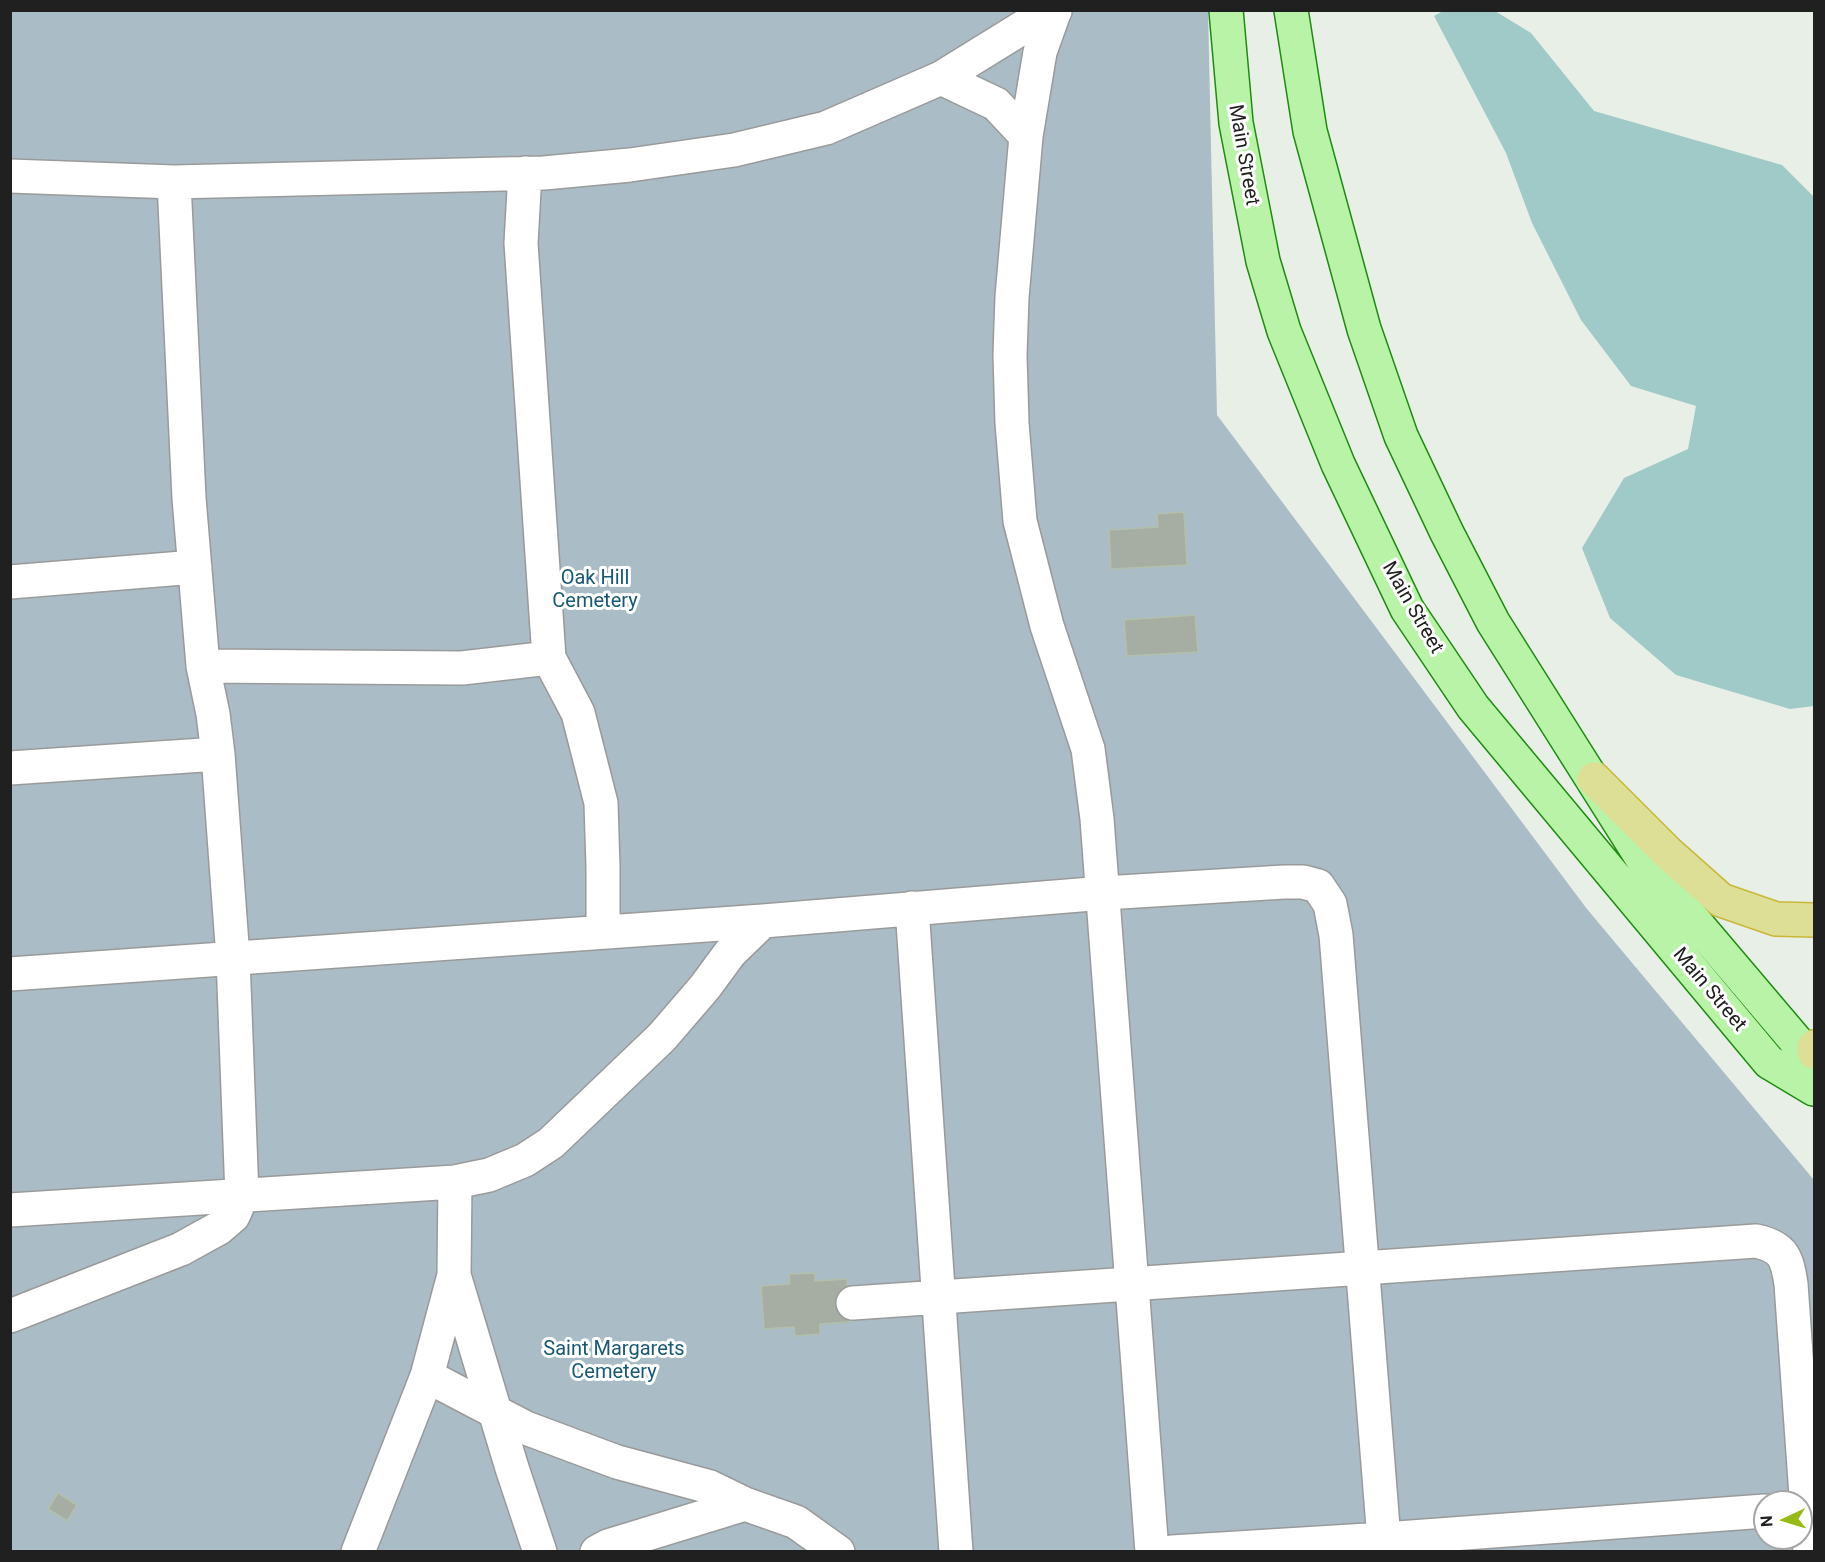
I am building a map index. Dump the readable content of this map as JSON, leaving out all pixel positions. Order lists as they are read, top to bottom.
{
  "streets": {
    "main road": ["Main Street"]
  },
  "parks": ["Oak Hill Cemetery", "Saint Margarets Cemetery"],
  "north": "left"
}
